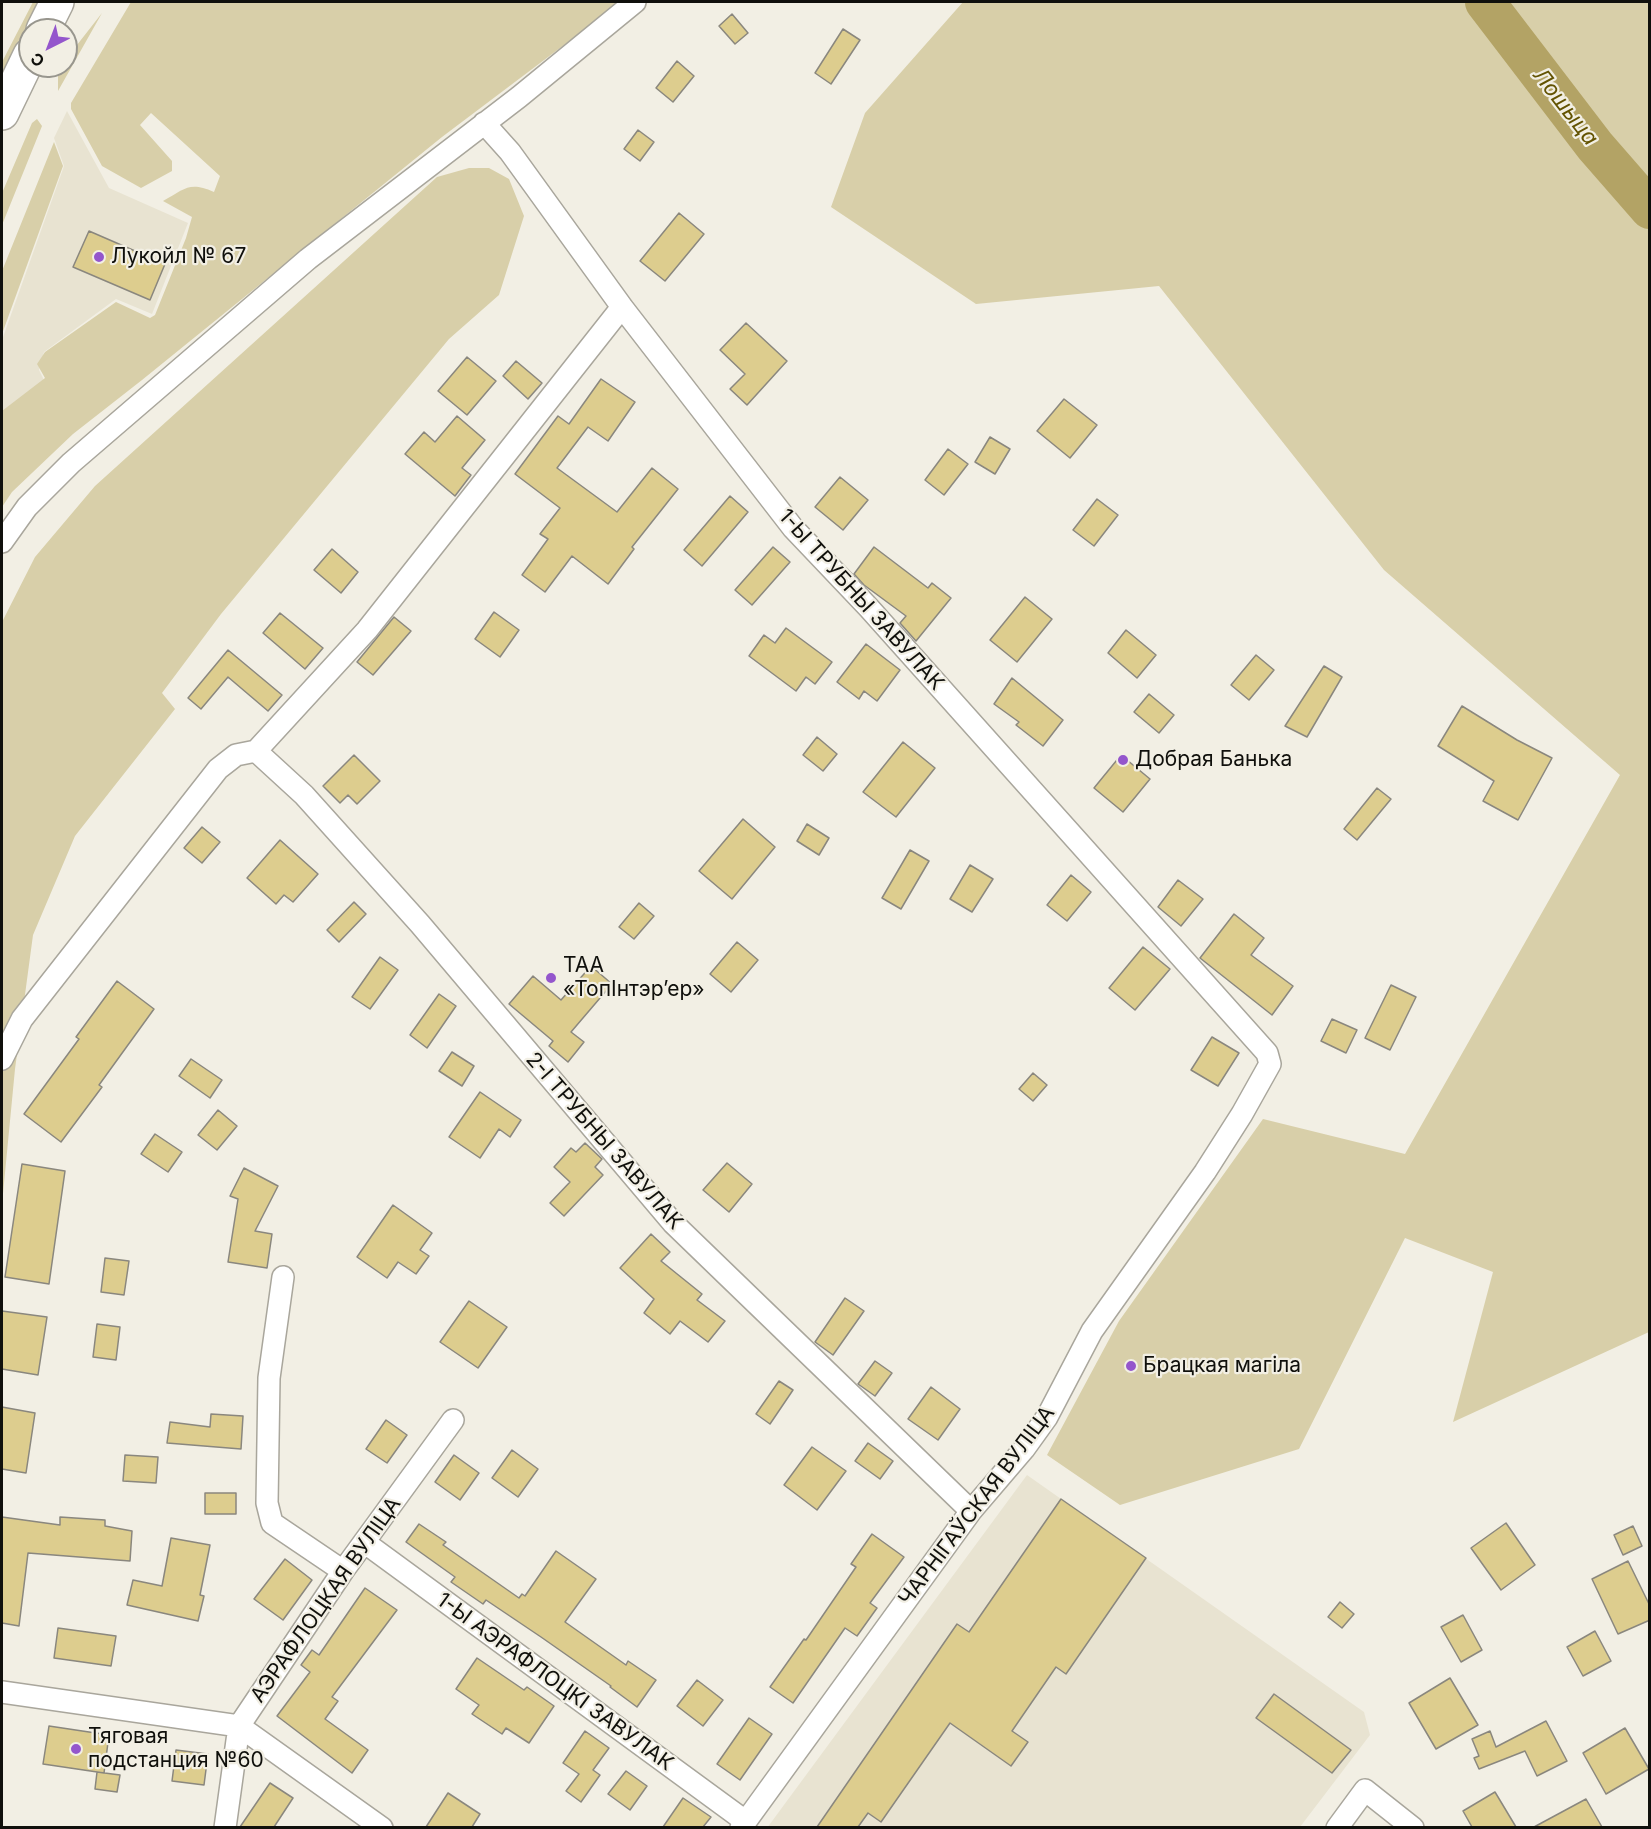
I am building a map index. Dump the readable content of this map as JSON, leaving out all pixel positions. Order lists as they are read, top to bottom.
{
  "streets": {
    "street": [
      "1-Ы ТРУБНЫ ЗАВУЛАК",
      "2-І ТРУБНЫ ЗАВУЛАК",
      "ЧАРНІГАЎСКАЯ ВУЛІЦА",
      "АЭРАФЛОЦКАЯ ВУЛІЦА",
      "1-Ы АЭРАФЛОЦКІ ЗАВУЛАК"
    ]
  },
  "crossings": [
    ["1-Ы ТРУБНЫ ЗАВУЛАК", "ЧАРНІГАЎСКАЯ ВУЛІЦА"],
    ["2-І ТРУБНЫ ЗАВУЛАК", "ЧАРНІГАЎСКАЯ ВУЛІЦА"],
    ["ЧАРНІГАЎСКАЯ ВУЛІЦА", "1-Ы АЭРАФЛОЦКІ ЗАВУЛАК"],
    ["АЭРАФЛОЦКАЯ ВУЛІЦА", "1-Ы АЭРАФЛОЦКІ ЗАВУЛАК"]
  ],
  "water": ["Лошыца"],
  "places": [
    "Лукойл № 67",
    "Добрая Банька",
    "ТАА «ТопІнтэрʼер»",
    "Брацкая магіла",
    "Тяговая подстанция №60"
  ],
  "north": "bottom left"
}
